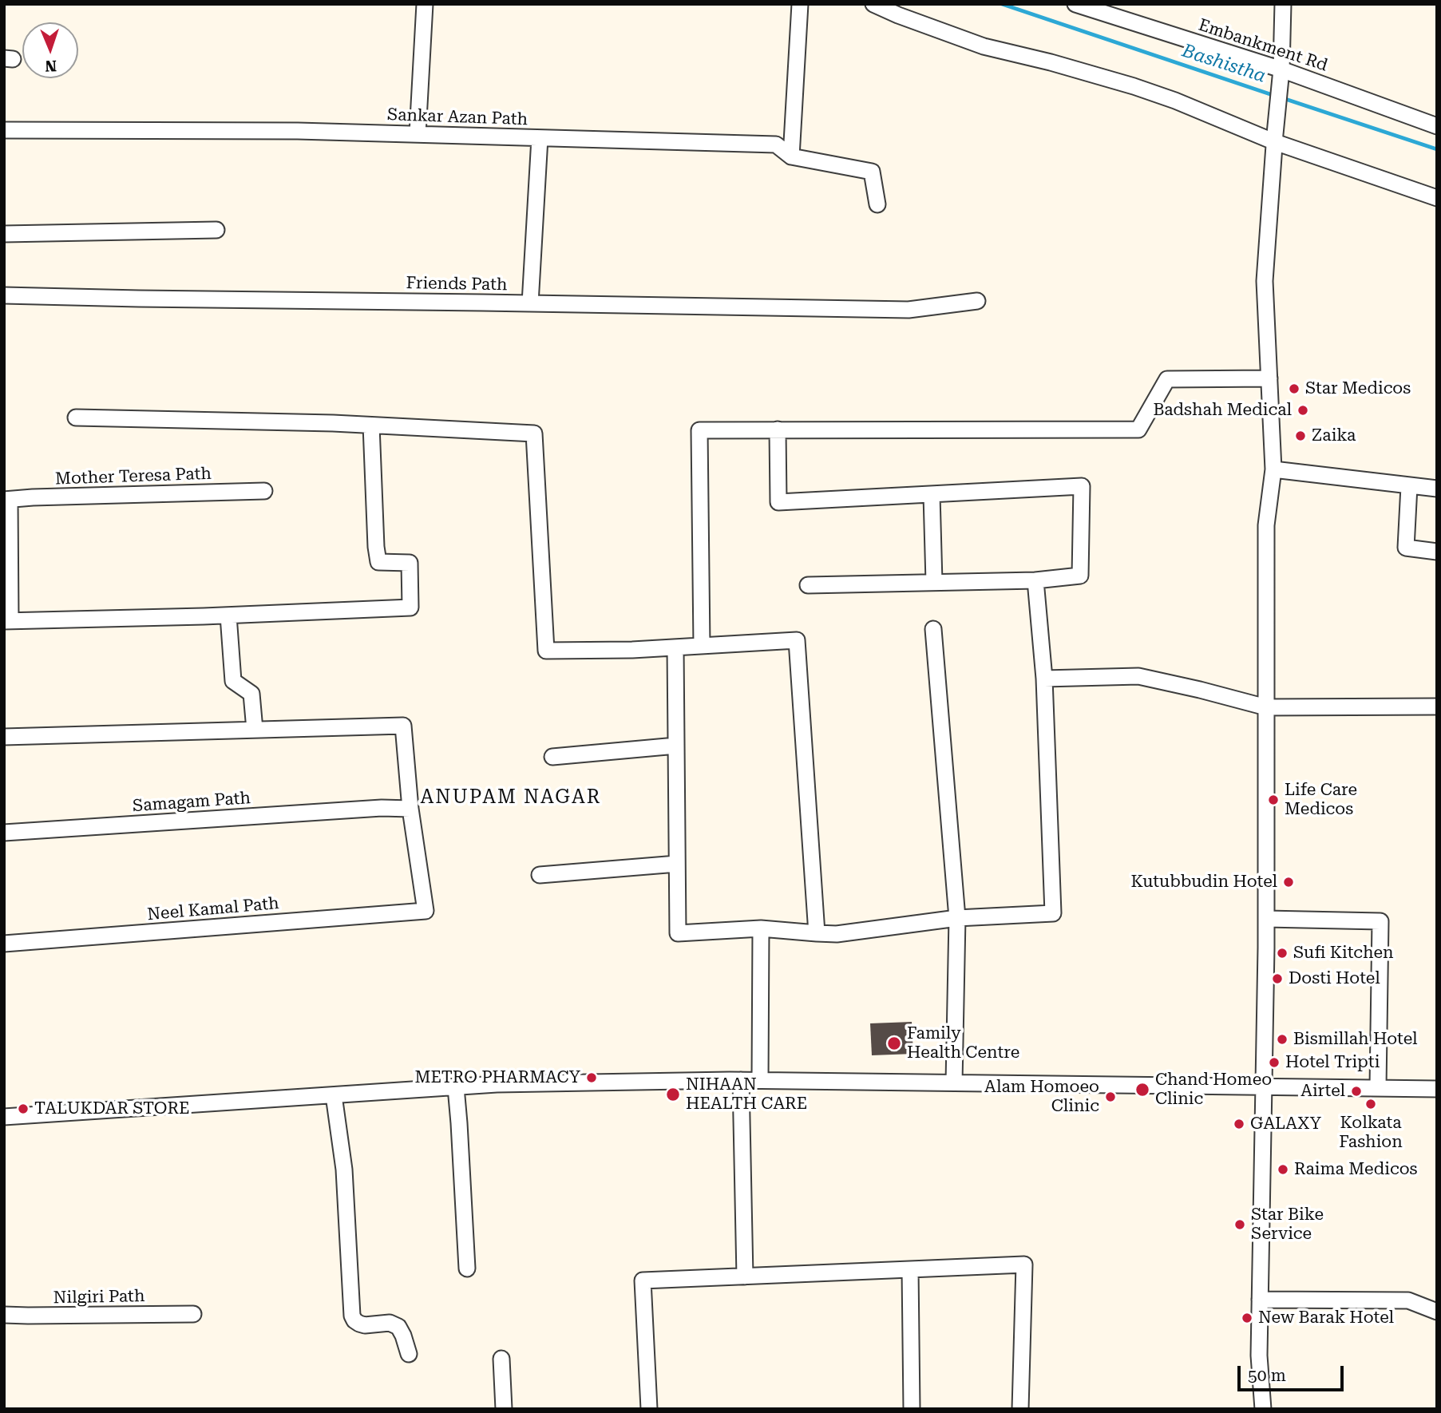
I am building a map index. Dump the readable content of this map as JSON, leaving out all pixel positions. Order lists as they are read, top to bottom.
{
  "streets": {
    "street": [
      "Embankment Rd",
      "Sankar Azan Path",
      "Friends Path",
      "Mother Teresa Path",
      "Samagam Path",
      "Neel Kamal Path",
      "Nilgiri Path"
    ]
  },
  "crossings": [
    ["Samagam Path", "Neel Kamal Path"]
  ],
  "districts": ["ANUPAM NAGAR"],
  "water": ["Bashistha"],
  "places": [
    "Star Medicos",
    "Badshah Medical",
    "Zaika",
    "Life Care Medicos",
    "Kutubbudin Hotel",
    "Sufi Kitchen",
    "Dosti Hotel",
    "Bismillah Hotel",
    "Family Health Centre",
    "Hotel Tripti",
    "METRO PHARMACY",
    "Chand Homeo Clinic",
    "Airtel",
    "NIHAAN HEALTH CARE",
    "Alam Homoeo Clinic",
    "Kolkata Fashion",
    "TALUKDAR STORE",
    "GALAXY",
    "Raima Medicos",
    "Star Bike Service",
    "New Barak Hotel"
  ],
  "scale_bar": "50 m",
  "north": "bottom"
}
